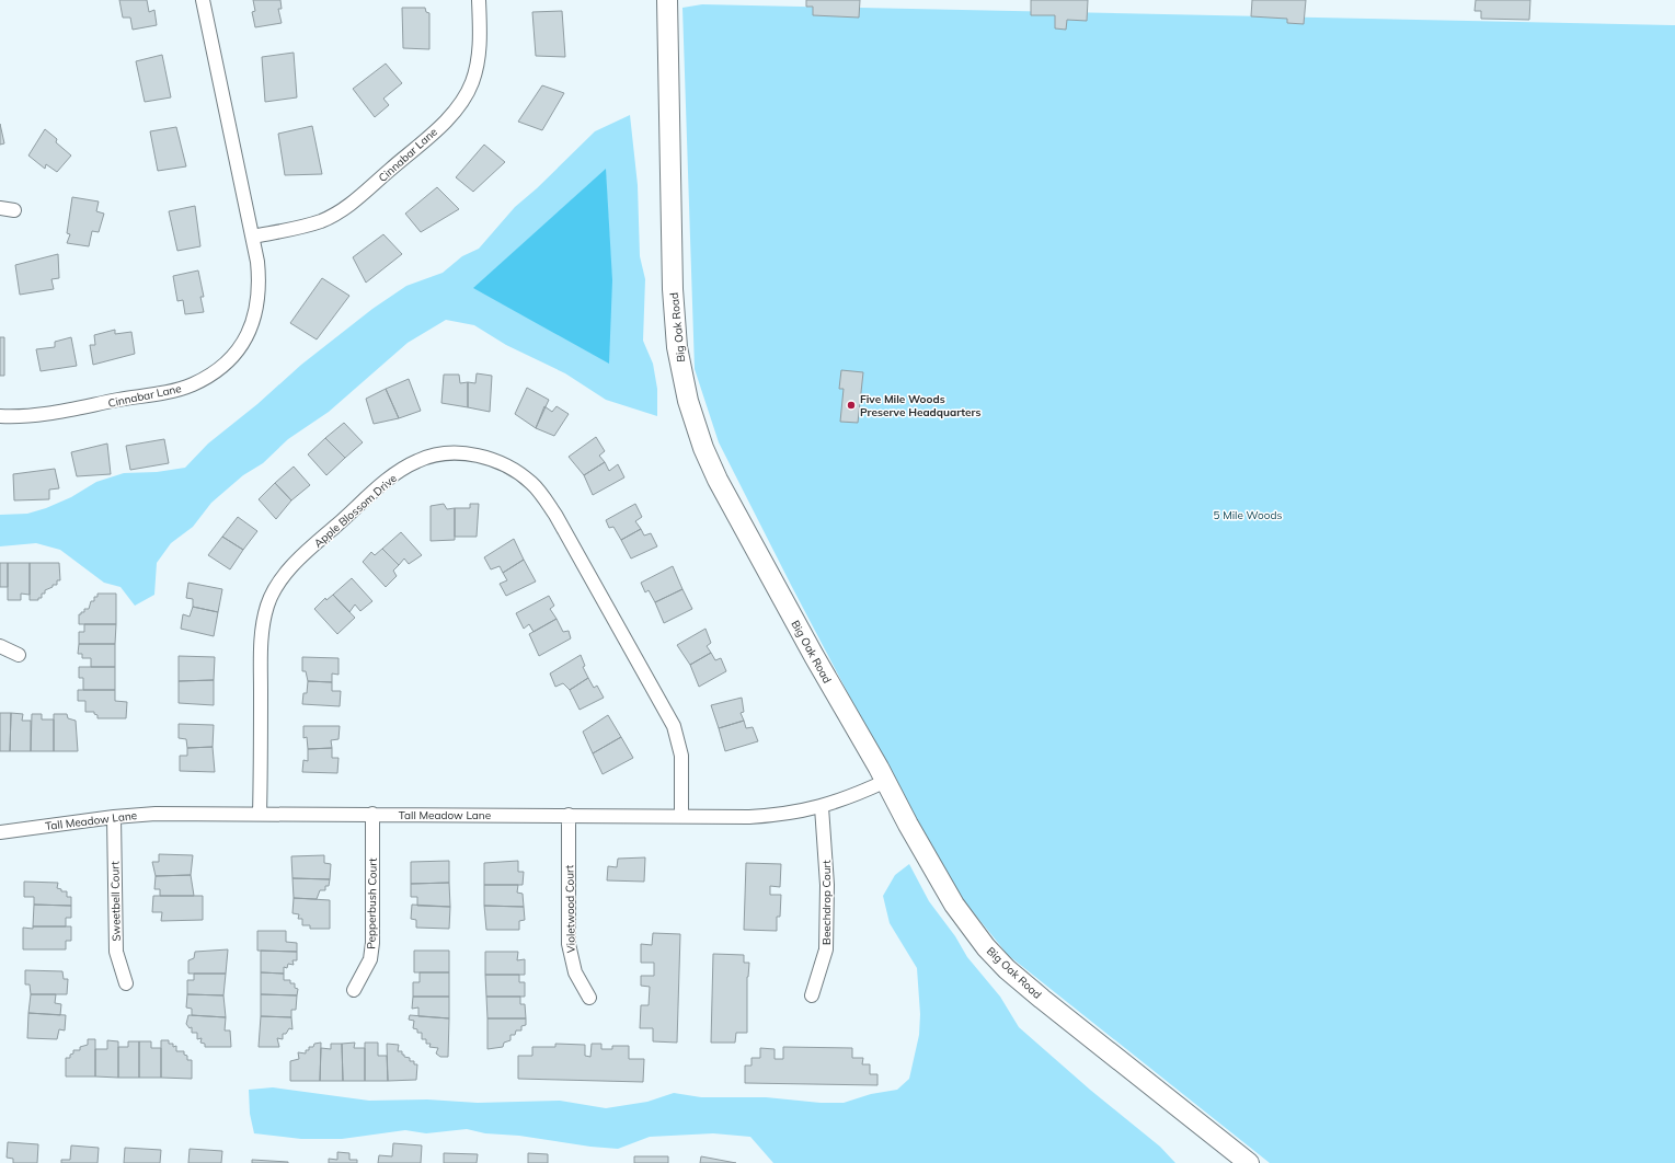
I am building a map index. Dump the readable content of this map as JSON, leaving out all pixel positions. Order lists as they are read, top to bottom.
{
  "streets": {
    "street": [
      "Cinnabar Lane",
      "Big Oak Road",
      "Apple Blossom Drive",
      "Tall Meadow Lane",
      "Sweetbell Court",
      "Beechdrop Court",
      "Pepperbush Court",
      "Violetwood Court"
    ]
  },
  "crossings": [
    ["Big Oak Road", "Tall Meadow Lane"],
    ["Apple Blossom Drive", "Tall Meadow Lane"],
    ["Tall Meadow Lane", "Sweetbell Court"],
    ["Tall Meadow Lane", "Beechdrop Court"],
    ["Tall Meadow Lane", "Pepperbush Court"],
    ["Tall Meadow Lane", "Violetwood Court"]
  ],
  "parks": ["5 Mile Woods"],
  "places": ["Five Mile Woods Preserve Headquarters"]
}
